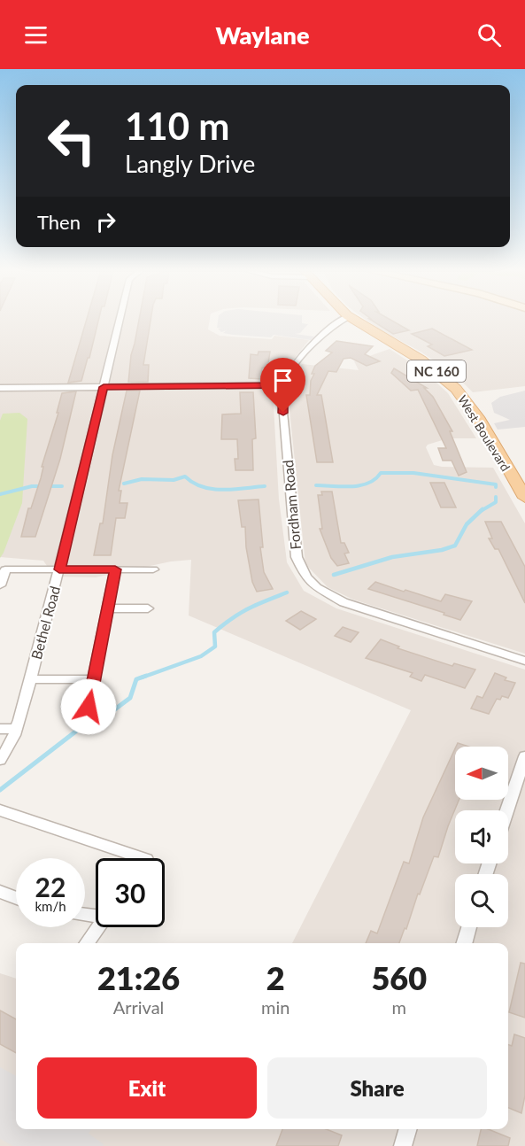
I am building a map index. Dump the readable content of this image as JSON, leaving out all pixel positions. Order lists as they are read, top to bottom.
{
  "streets": {
    "main road": ["NC 160", "West Boulevard"],
    "street": ["Fordham Road", "Bethel Road"]
  },
  "north": "left",
  "page": {
    "header": "Waylane",
    "turn": ["110 m", "Langly Drive"],
    "then": "Then",
    "speed": "22 km/h",
    "limit": "30",
    "eta": [
      "21:26",
      "Arrival",
      "2",
      "min",
      "560",
      "m"
    ],
    "buttons": ["Exit", "Share"]
  }
}
